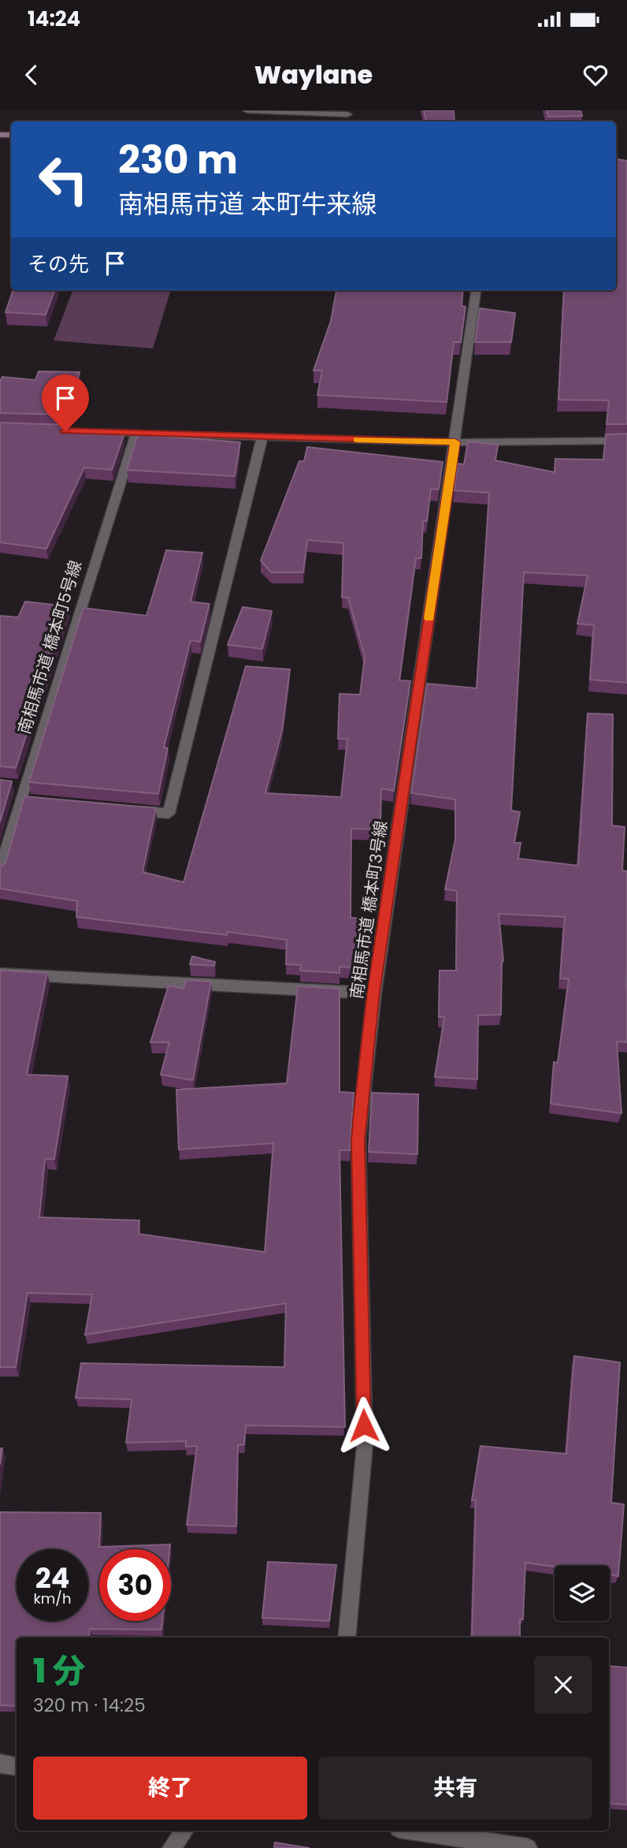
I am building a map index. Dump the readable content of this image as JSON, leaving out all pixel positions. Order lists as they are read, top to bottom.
{
  "streets": {
    "street": ["南相馬市道 橋本町5号線", "南相馬市道 橋本町3号線"]
  },
  "page": {
    "status": "14:24",
    "header": "Waylane",
    "turn": ["230 m", "南相馬市道 本町牛来線"],
    "then": "その先",
    "speed": "24 km/h",
    "limit": "30",
    "heading": ["1 分", "320 m · 14:25"],
    "buttons": ["終了", "共有"]
  }
}
